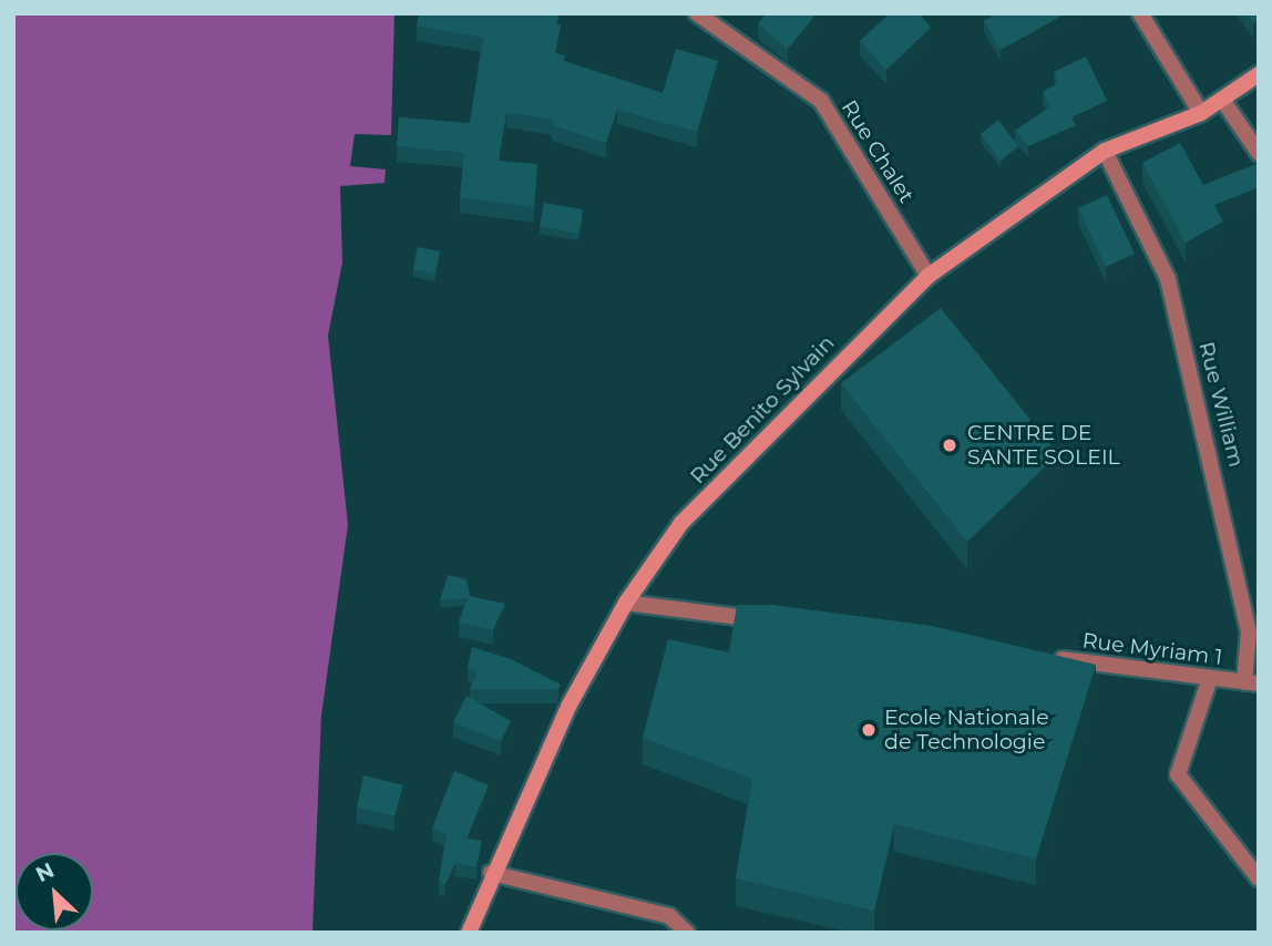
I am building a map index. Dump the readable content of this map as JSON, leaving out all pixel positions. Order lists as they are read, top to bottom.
{
  "streets": {
    "main road": ["Rue Benito Sylvain"],
    "street": ["Rue Chalet", "Rue William", "Rue Myriam 1"]
  },
  "crossings": [
    ["Rue Chalet", "Rue Benito Sylvain"],
    ["Rue William", "Rue Benito Sylvain"],
    ["Rue William", "Rue Myriam 1"]
  ],
  "places": ["CENTRE DE SANTE SOLEIL", "Ecole Nationale de Technologie"],
  "north": "top left"
}
